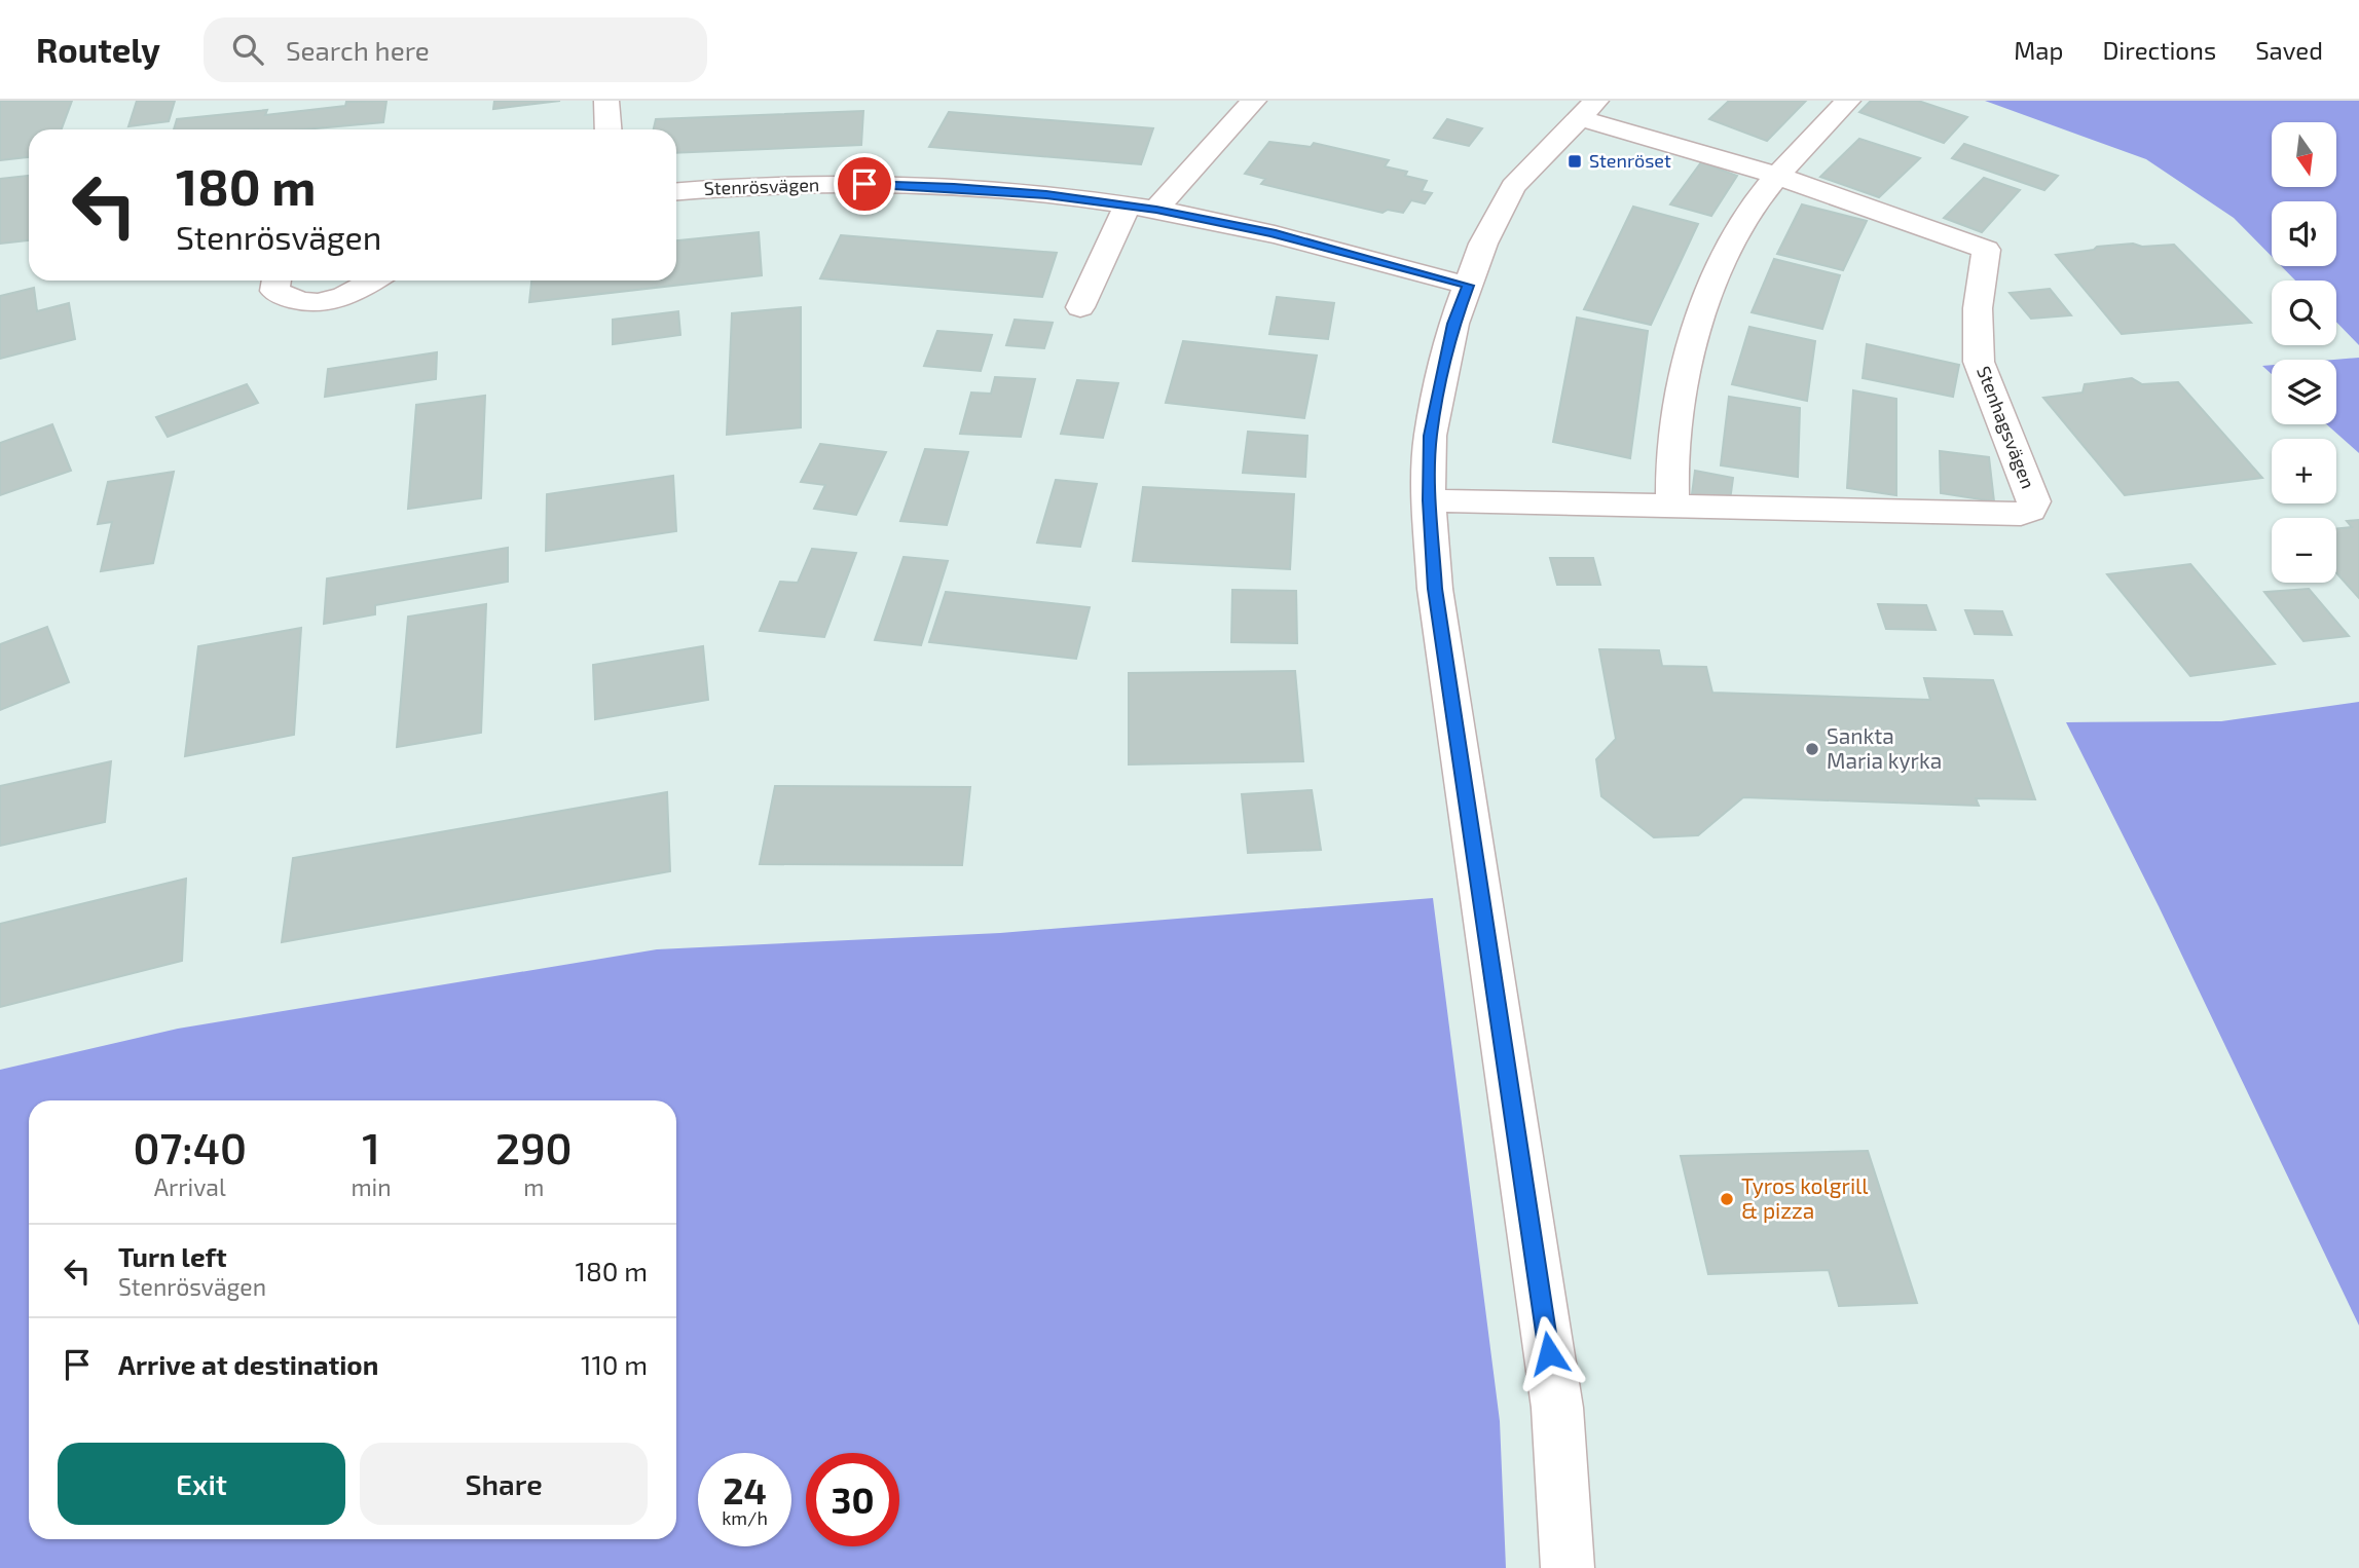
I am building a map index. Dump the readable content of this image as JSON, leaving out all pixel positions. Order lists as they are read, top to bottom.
{
  "streets": {
    "street": ["Stenrösvägen", "Stenhagsvägen"]
  },
  "crossings": [
    ["Stenrösvägen", "Stenhagsvägen"]
  ],
  "places": {
    "transit": ["Stenröset"],
    "other": ["Sankta Maria kyrka", "Tyros kolgrill & pizza"]
  },
  "north": "bottom",
  "page": {
    "header": "Routely",
    "search": "Search here",
    "nav": ["Map", "Directions", "Saved"],
    "map_buttons": ["+", "−"],
    "turn": ["180 m", "Stenrösvägen"],
    "eta": [
      "07:40",
      "Arrival",
      "1",
      "min",
      "290",
      "m"
    ],
    "list": [
      {
        "name": "Turn left",
        "note": "Stenrösvägen",
        "value": "180 m"
      },
      {
        "name": "Arrive at destination",
        "value": "110 m"
      }
    ],
    "buttons": ["Exit", "Share"],
    "speed": "24 km/h",
    "limit": "30"
  }
}
